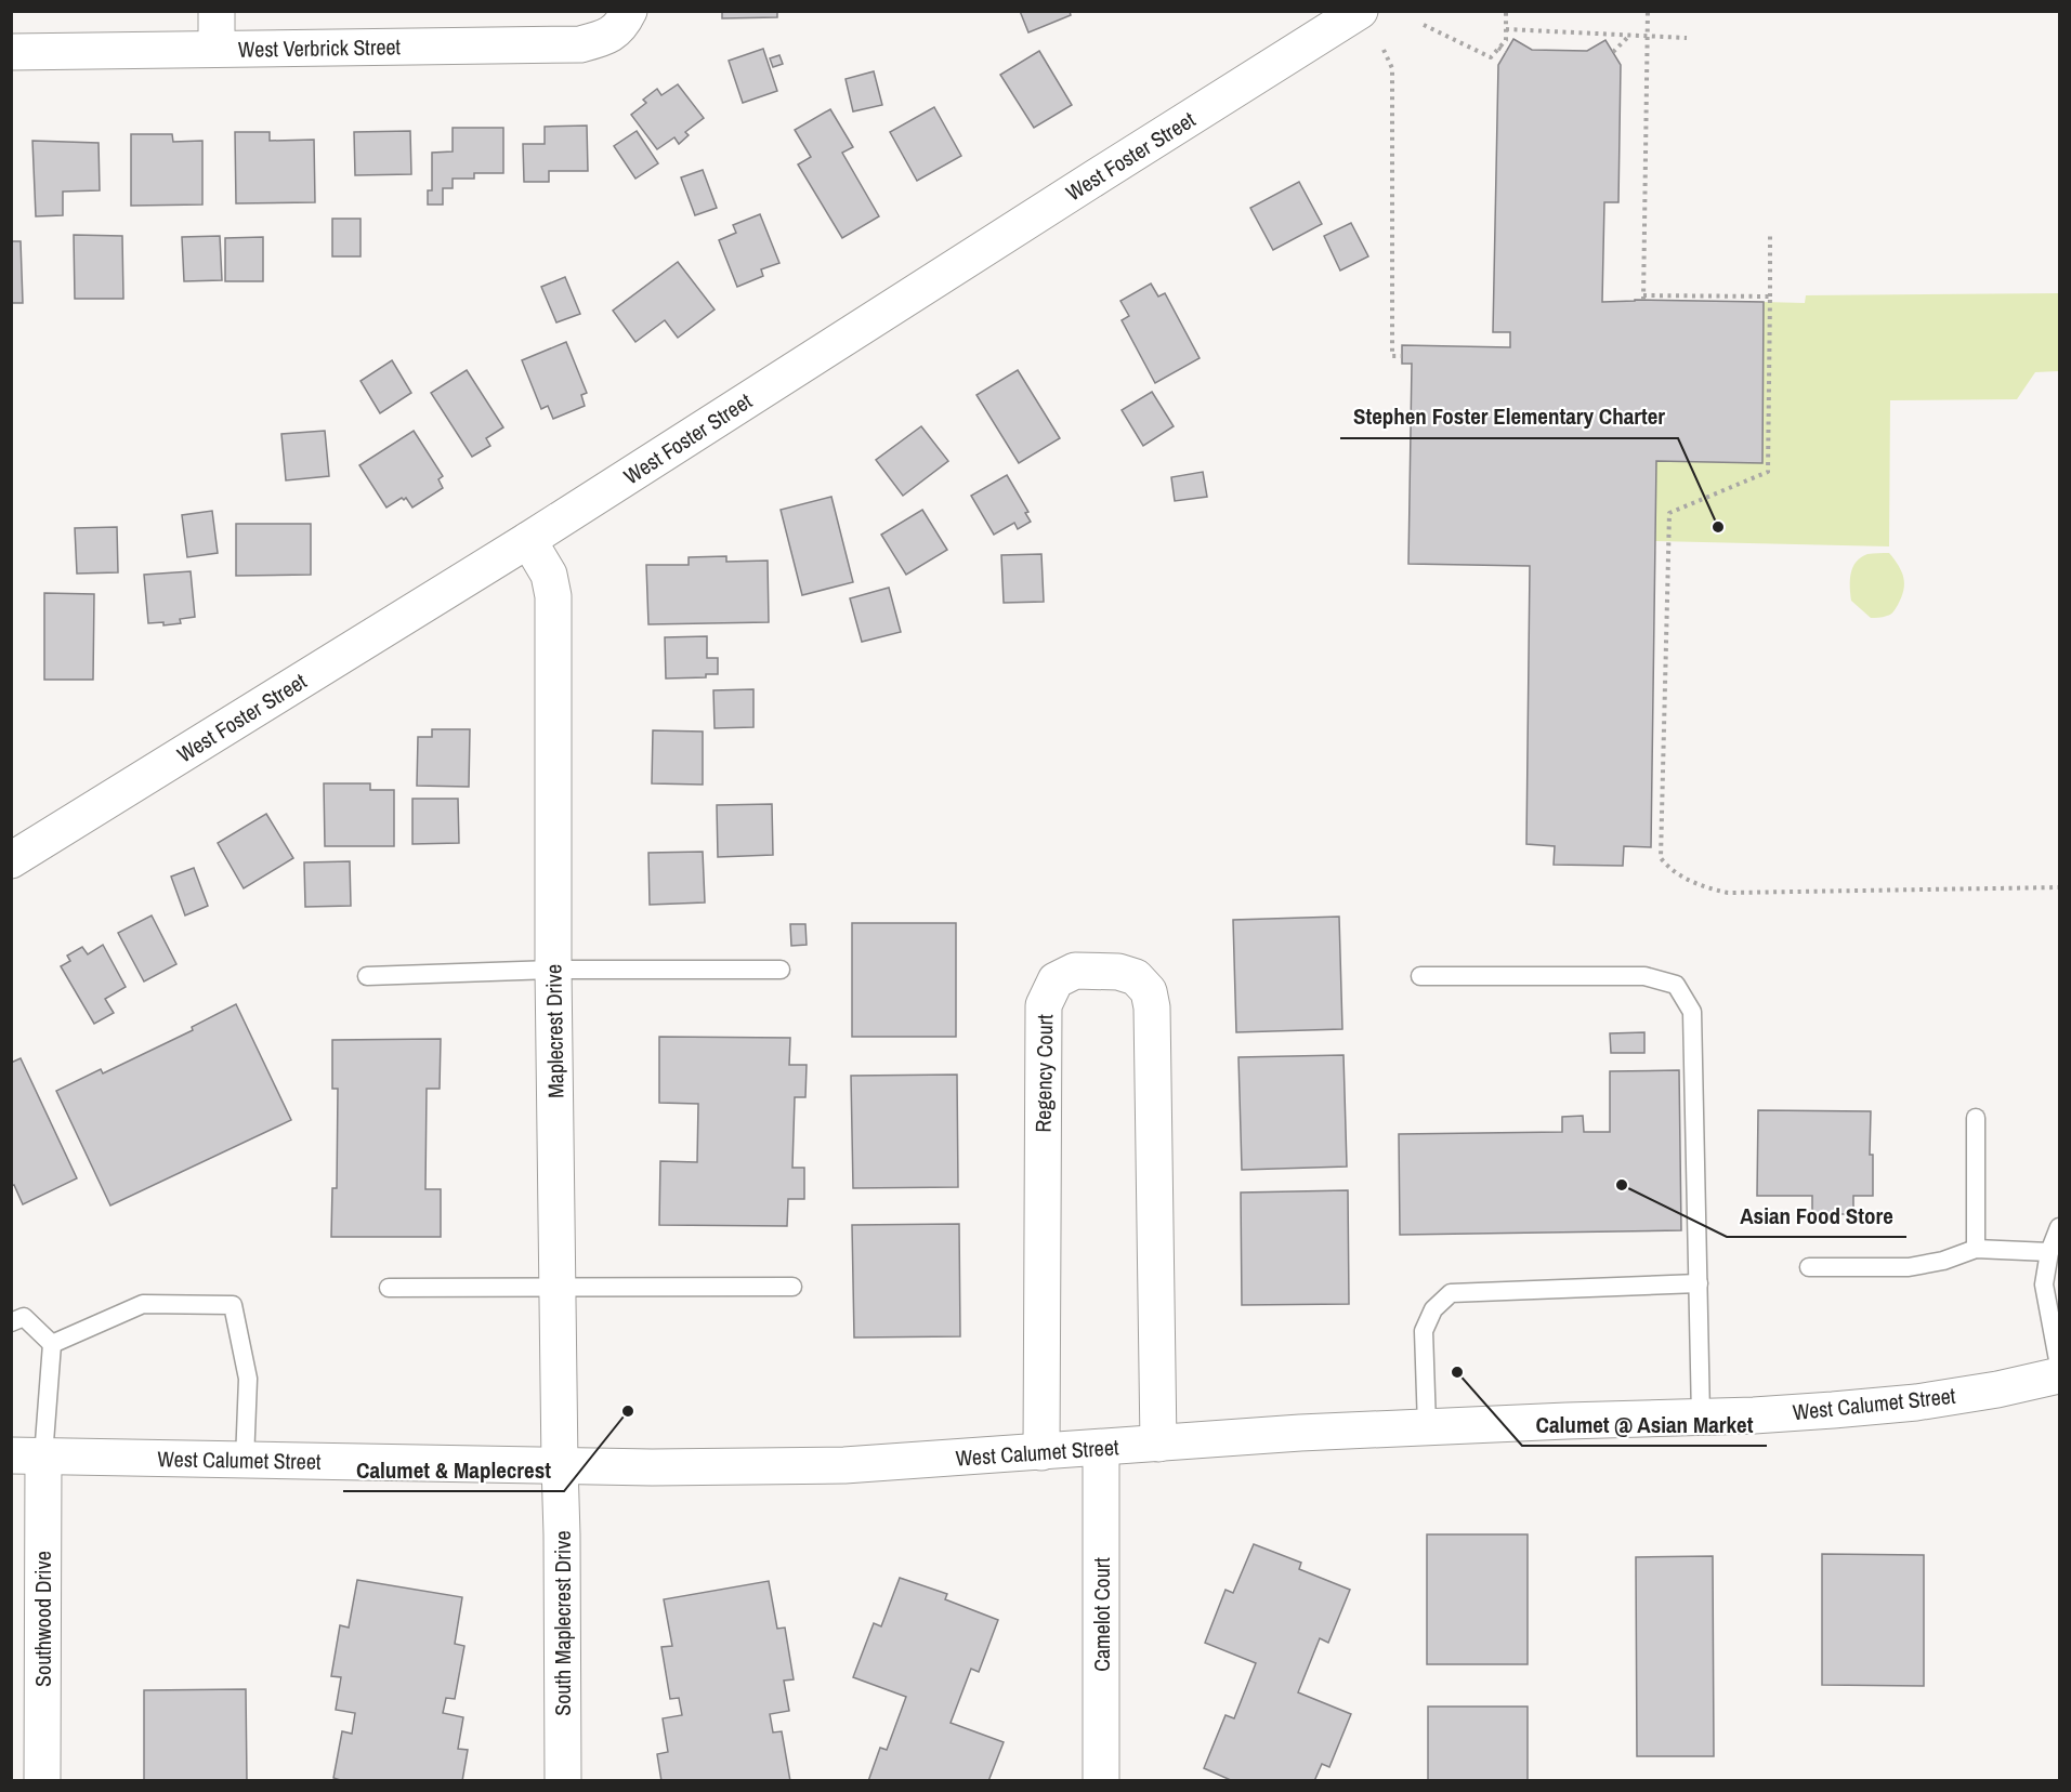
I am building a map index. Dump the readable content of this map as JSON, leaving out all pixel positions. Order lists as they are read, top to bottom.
{
  "streets": {
    "street": [
      "West Verbrick Street",
      "West Foster Street",
      "Maplecrest Drive",
      "Regency Court",
      "West Calumet Street",
      "Camelot Court",
      "Southwood Drive",
      "South Maplecrest Drive"
    ]
  },
  "crossings": [
    ["West Foster Street", "Maplecrest Drive"],
    ["Maplecrest Drive", "West Calumet Street"],
    ["Maplecrest Drive", "South Maplecrest Drive"],
    ["Regency Court", "West Calumet Street"],
    ["West Calumet Street", "Camelot Court"],
    ["West Calumet Street", "Southwood Drive"],
    ["West Calumet Street", "South Maplecrest Drive"]
  ],
  "places": [
    "Stephen Foster Elementary Charter",
    "Asian Food Store",
    "Calumet @ Asian Market",
    "Calumet & Maplecrest"
  ]
}
